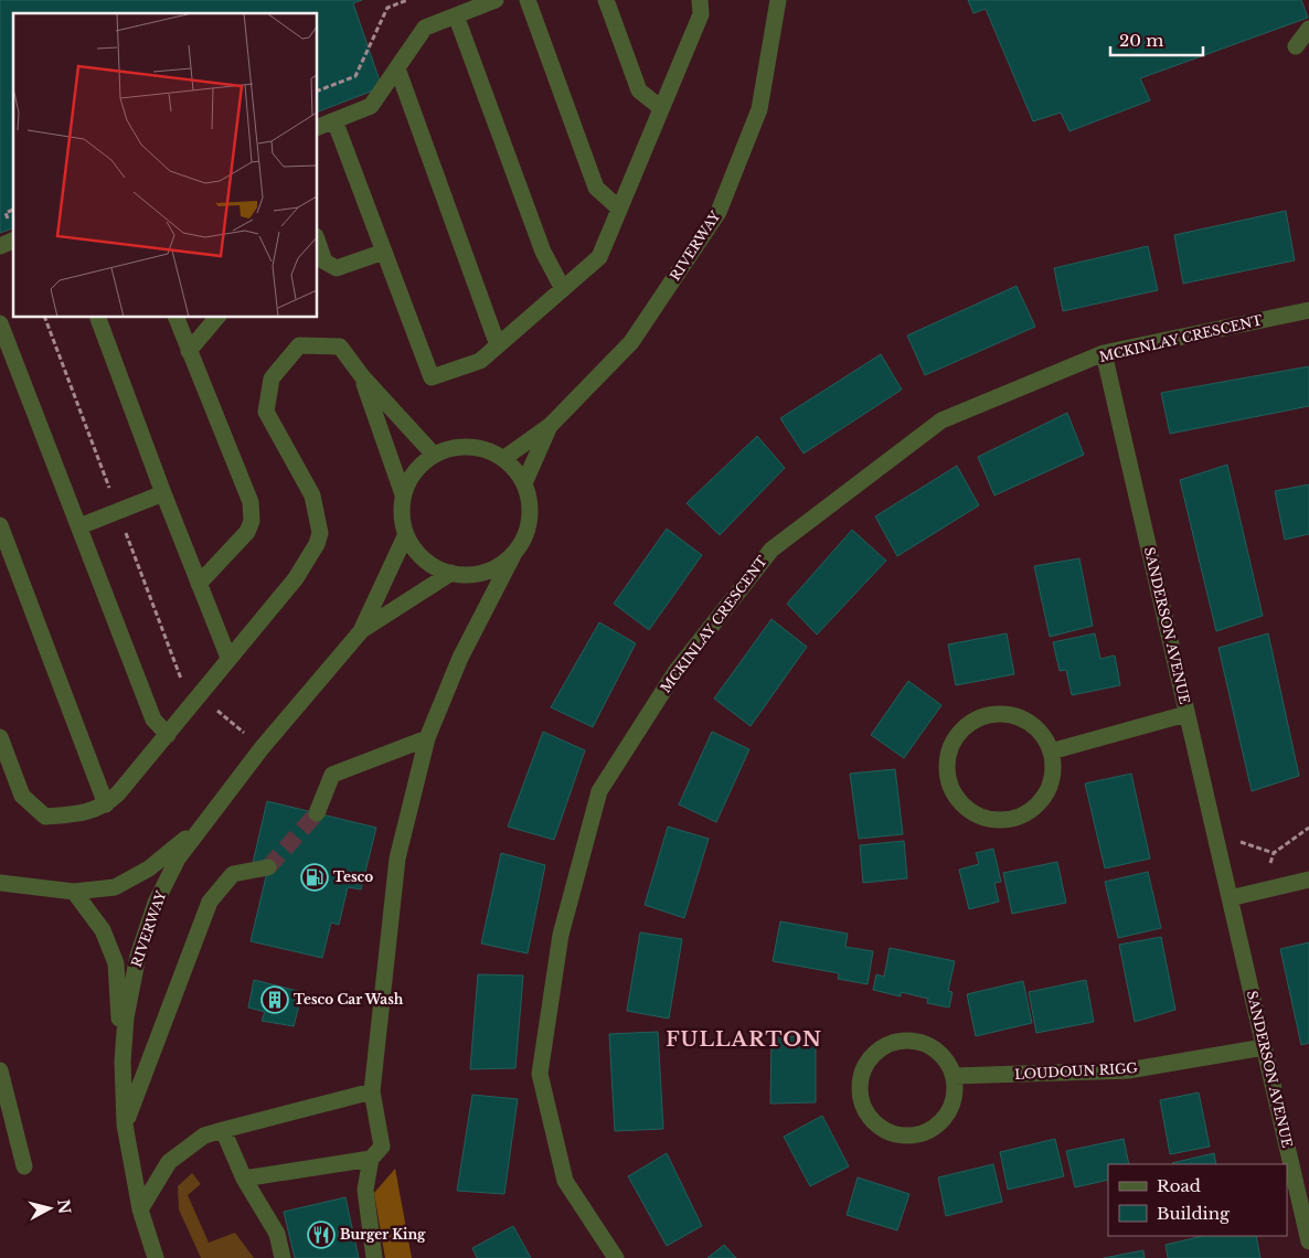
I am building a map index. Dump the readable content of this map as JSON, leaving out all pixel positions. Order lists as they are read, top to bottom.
{
  "streets": {
    "street": [
      "RIVERWAY",
      "MCKINLAY CRESCENT",
      "SANDERSON AVENUE",
      "LOUDOUN RIGG"
    ]
  },
  "crossings": [
    ["MCKINLAY CRESCENT", "SANDERSON AVENUE"],
    ["SANDERSON AVENUE", "LOUDOUN RIGG"]
  ],
  "districts": ["FULLARTON"],
  "places": {
    "fuel station": ["Tesco"],
    "building": ["Tesco Car Wash"],
    "restaurant": ["Burger King"]
  },
  "legend": ["Road", "Building"],
  "scale_bar": "20 m",
  "north": "right"
}
